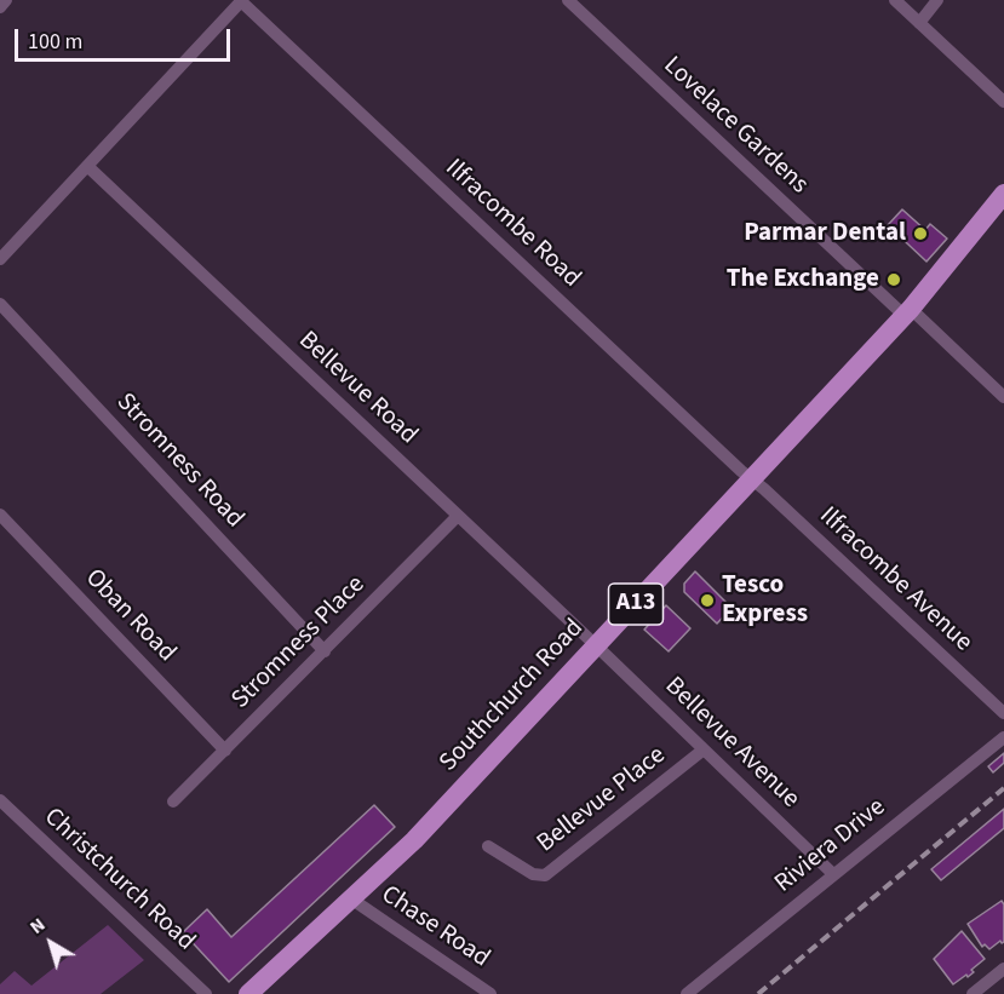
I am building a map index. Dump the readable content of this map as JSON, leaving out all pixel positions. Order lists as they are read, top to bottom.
{
  "streets": {
    "main road": ["A13", "Southchurch Road"],
    "street": [
      "Lovelace Gardens",
      "Ilfracombe Road",
      "Bellevue Road",
      "Stromness Road",
      "Ilfracombe Avenue",
      "Oban Road",
      "Stromness Place",
      "Bellevue Avenue",
      "Bellevue Place",
      "Riviera Drive",
      "Christchurch Road",
      "Chase Road"
    ]
  },
  "crossings": [
    ["Lovelace Gardens", "Southchurch Road"],
    ["Ilfracombe Road", "Ilfracombe Avenue"],
    ["Ilfracombe Road", "Southchurch Road"],
    ["Bellevue Road", "Stromness Place"],
    ["Bellevue Road", "Southchurch Road"],
    ["Bellevue Road", "Bellevue Avenue"],
    ["Stromness Road", "Stromness Place"],
    ["Ilfracombe Avenue", "Southchurch Road"],
    ["Oban Road", "Stromness Place"],
    ["Southchurch Road", "Bellevue Avenue"],
    ["Southchurch Road", "Chase Road"],
    ["Bellevue Avenue", "Bellevue Place"],
    ["Bellevue Avenue", "Riviera Drive"]
  ],
  "places": ["Parmar Dental", "The Exchange", "Tesco Express"],
  "scale_bar": "100 m",
  "north": "top left"
}
